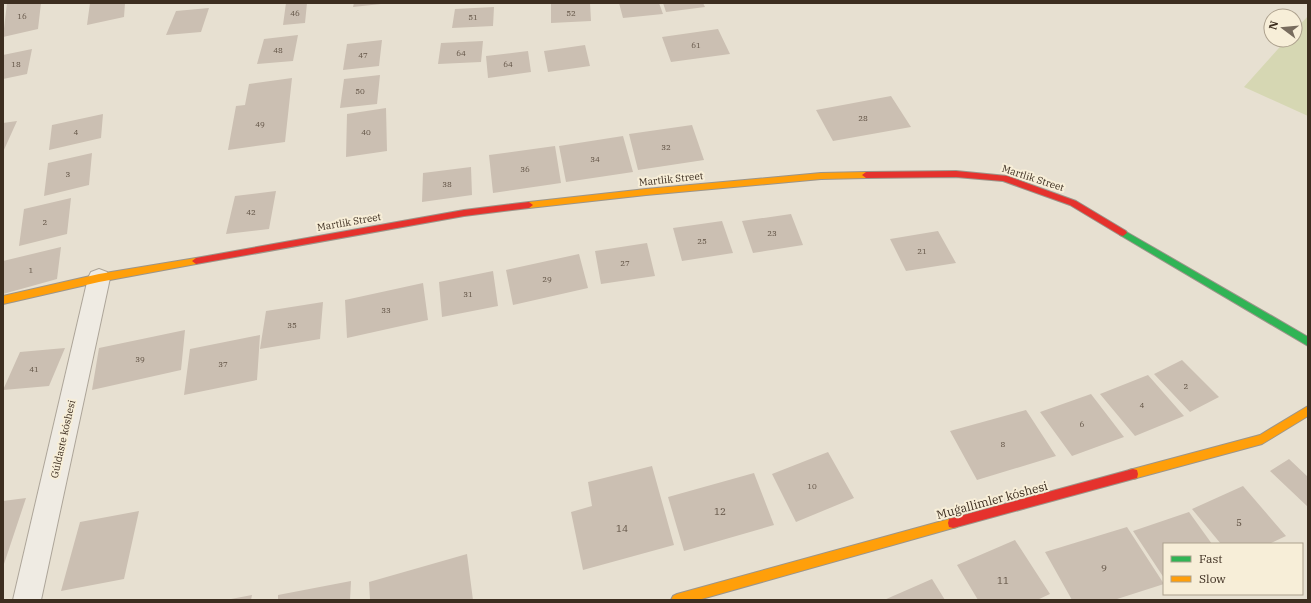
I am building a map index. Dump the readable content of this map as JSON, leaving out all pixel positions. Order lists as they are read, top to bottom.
{
  "streets": {
    "street": ["Martlik Street", "Gúldaste kóshesi", "Muǵallimler kóshesi"]
  },
  "crossings": [
    ["Martlik Street", "Gúldaste kóshesi"]
  ],
  "house_numbers": [
    "46",
    "52",
    "16",
    "51",
    "61",
    "48",
    "64",
    "47",
    "18",
    "64",
    "50",
    "28",
    "49",
    "4",
    "40",
    "32",
    "34",
    "36",
    "3",
    "38",
    "42",
    "2",
    "23",
    "25",
    "21",
    "27",
    "1",
    "29",
    "31",
    "33",
    "35",
    "39",
    "37",
    "41",
    "2",
    "4",
    "6",
    "8",
    "10",
    "12",
    "5",
    "14",
    "9",
    "11"
  ],
  "legend": ["Fast", "Slow"],
  "north": "left"
}
